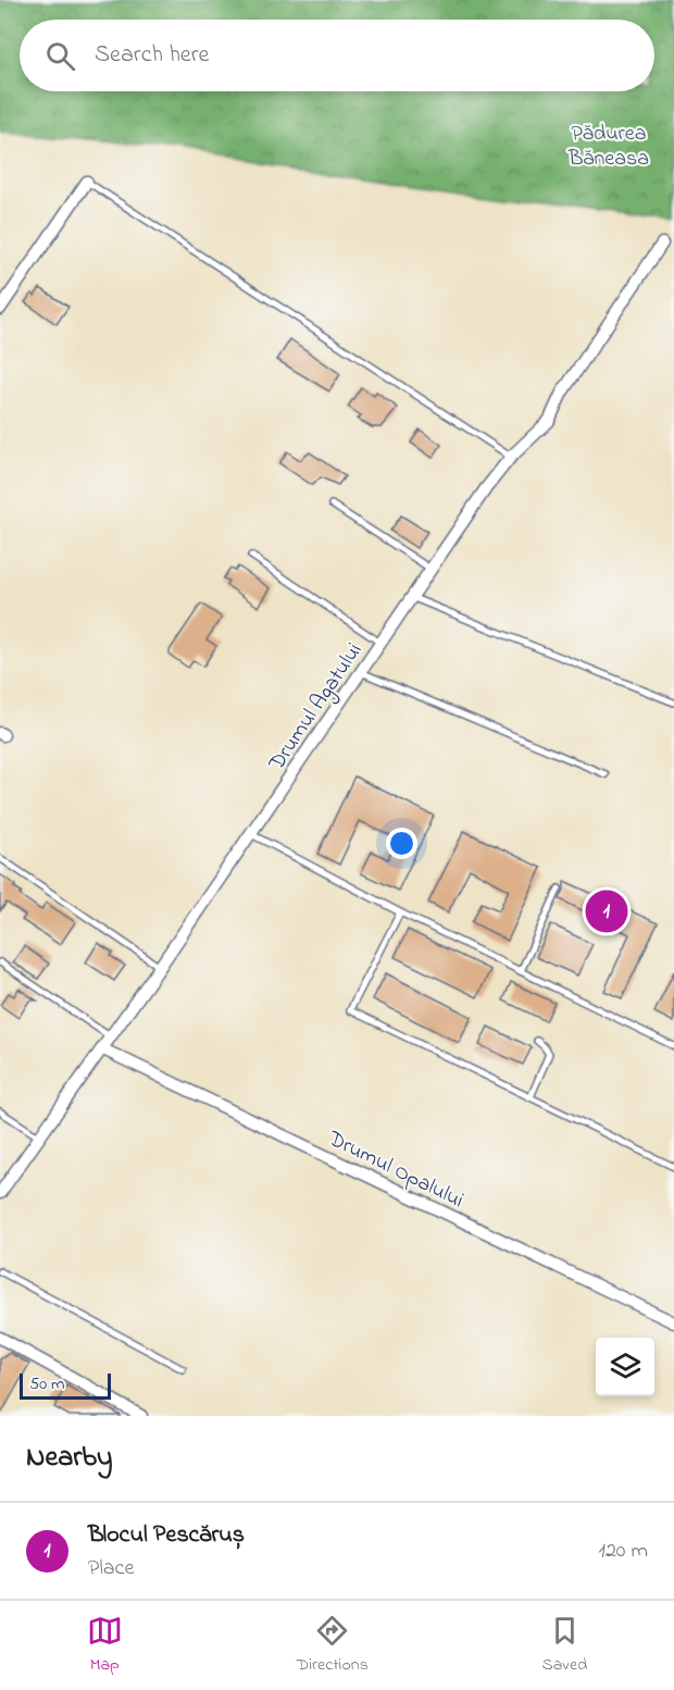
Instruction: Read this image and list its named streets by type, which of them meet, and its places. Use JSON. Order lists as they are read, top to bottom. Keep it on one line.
{"streets":{"street":["Drumul Agatului","Drumul Opalului"]},"crossings":[["Drumul Agatului","Drumul Opalului"]],"parks":["Pădurea Băneasa"],"scale_bar":"50 m","page":{"search":"Search here","pins":"1","scale":"50 m","heading":"Nearby","list":[{"mark":"1","name":"Blocul Pescăruș","note":"Place","value":"120 m"}],"nav":["Map","Directions","Saved"]}}
